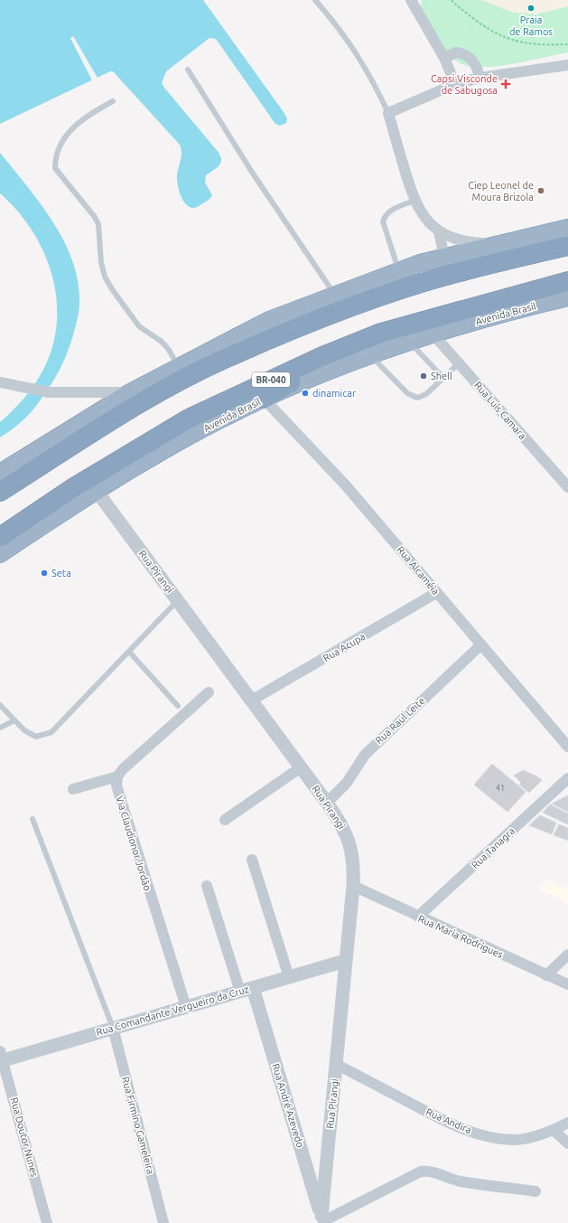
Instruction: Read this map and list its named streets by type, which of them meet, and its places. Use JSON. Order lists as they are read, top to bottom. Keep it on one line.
{"streets":{"highway":["Avenida Brasil","BR-040"],"street":["Rua Luís Camara","Rua Alcaméia","Rua Pirangi","Rua Acupa","Rua Raul Leite","Via Claudionor Jordão","Rua Tanagra","Rua Maria Rodrigues","Rua Comandante Vergueiro da Cruz","Rua André Azevedo","Rua Andira","Rua Firmino Gameleira","Rua Doutor Nunes"]},"crossings":[["Avenida Brasil","Rua Luís Camara"],["Avenida Brasil","Rua Alcaméia"],["Avenida Brasil","Rua Pirangi"],["Rua Alcaméia","Rua Acupa"],["Rua Alcaméia","Rua Raul Leite"],["Rua Pirangi","Rua Acupa"],["Rua Pirangi","Rua Raul Leite"],["Rua Pirangi","Rua Maria Rodrigues"],["Rua Pirangi","Rua Comandante Vergueiro da Cruz"],["Rua Pirangi","Rua André Azevedo"],["Rua Pirangi","Rua Andira"],["Via Claudionor Jordão","Rua Comandante Vergueiro da Cruz"],["Rua Tanagra","Rua Maria Rodrigues"],["Rua Comandante Vergueiro da Cruz","Rua André Azevedo"],["Rua Comandante Vergueiro da Cruz","Rua Firmino Gameleira"],["Rua Comandante Vergueiro da Cruz","Rua Doutor Nunes"]],"places":{"other":["Praia de Ramos","Ciep Leonel de Moura Brizola","Shell","dinamicar","Seta"],"health":["Capsi Visconde de Sabugosa"]},"house_numbers":["41"]}
